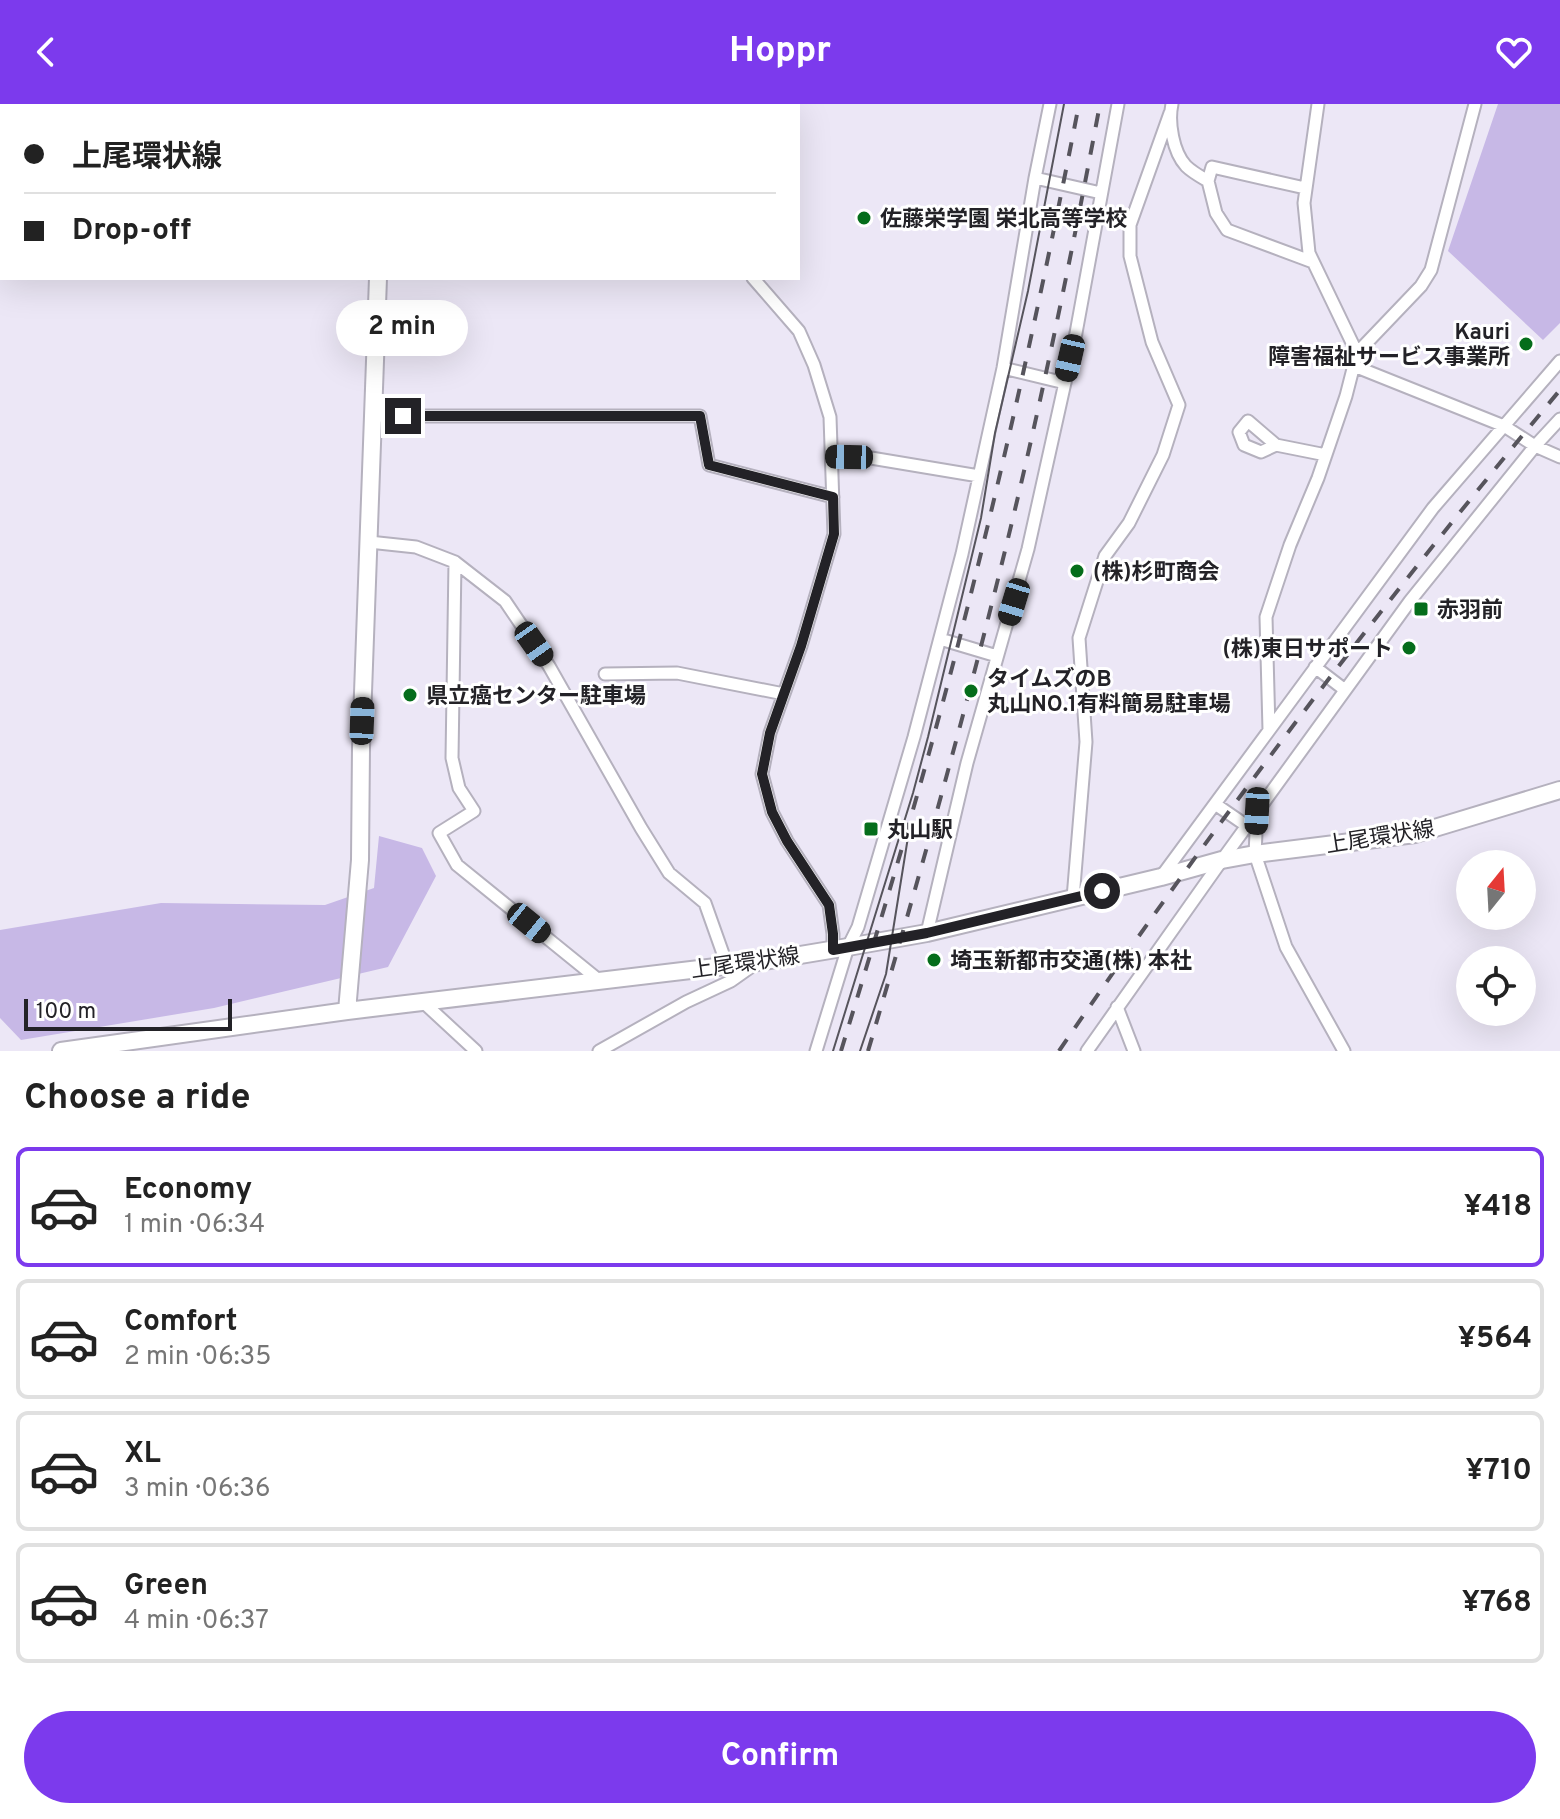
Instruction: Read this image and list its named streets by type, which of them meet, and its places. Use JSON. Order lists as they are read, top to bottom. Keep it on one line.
{"streets":{"main road":["上尾環状線"]},"places":{"other":["佐藤栄学園 栄北高等学校","Kauri 障害福祉サービス事業所","(株)杉町商会","(株)東日サポート","タイムズのB 丸山NO.1有料簡易駐車場","県立癌センター駐車場","埼玉新都市交通(株) 本社"],"transit":["赤羽前","丸山駅"]},"scale_bar":"100 m","north":"top","page":{"header":"Hoppr","banner":["上尾環状線","Drop-off"],"bubble":"2 min","scale":"100 m","heading":"Choose a ride","list":[{"name":"Economy","note":"1 min · 06:34","value":"¥418"},{"name":"Comfort","note":"2 min · 06:35","value":"¥564"},{"name":"XL","note":"3 min · 06:36","value":"¥710"},{"name":"Green","note":"4 min · 06:37","value":"¥768"}],"buttons":"Confirm"}}
